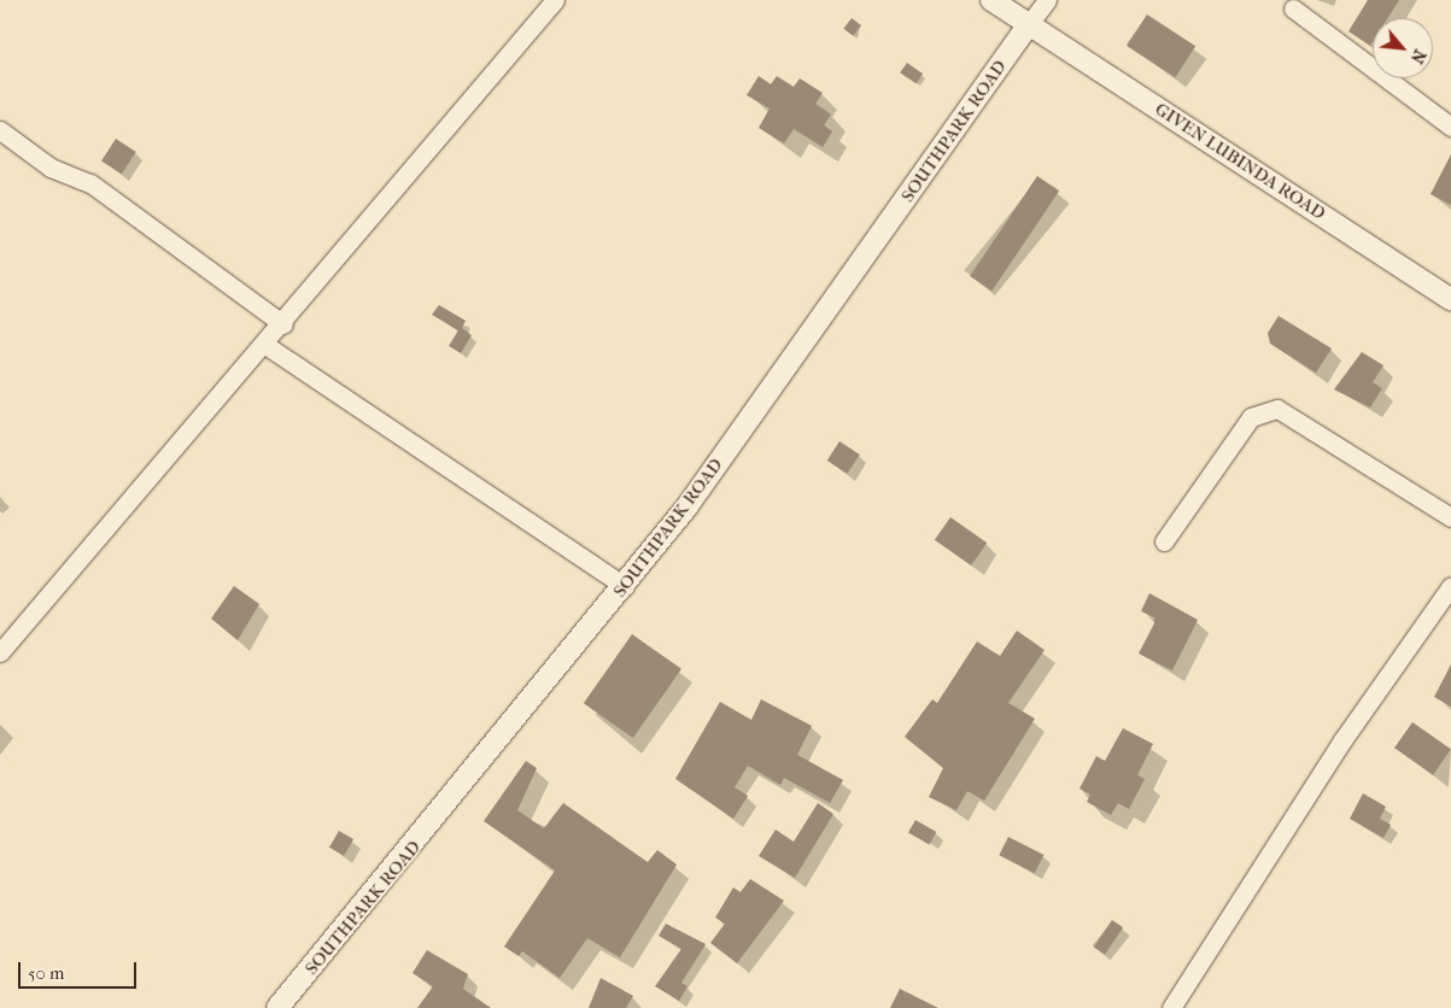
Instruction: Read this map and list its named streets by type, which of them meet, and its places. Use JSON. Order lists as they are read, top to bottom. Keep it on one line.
{"streets":{"street":["SOUTHPARK ROAD","GIVEN LUBINDA ROAD"]},"crossings":[["SOUTHPARK ROAD","GIVEN LUBINDA ROAD"]],"scale_bar":"50 m","north":"bottom right"}
